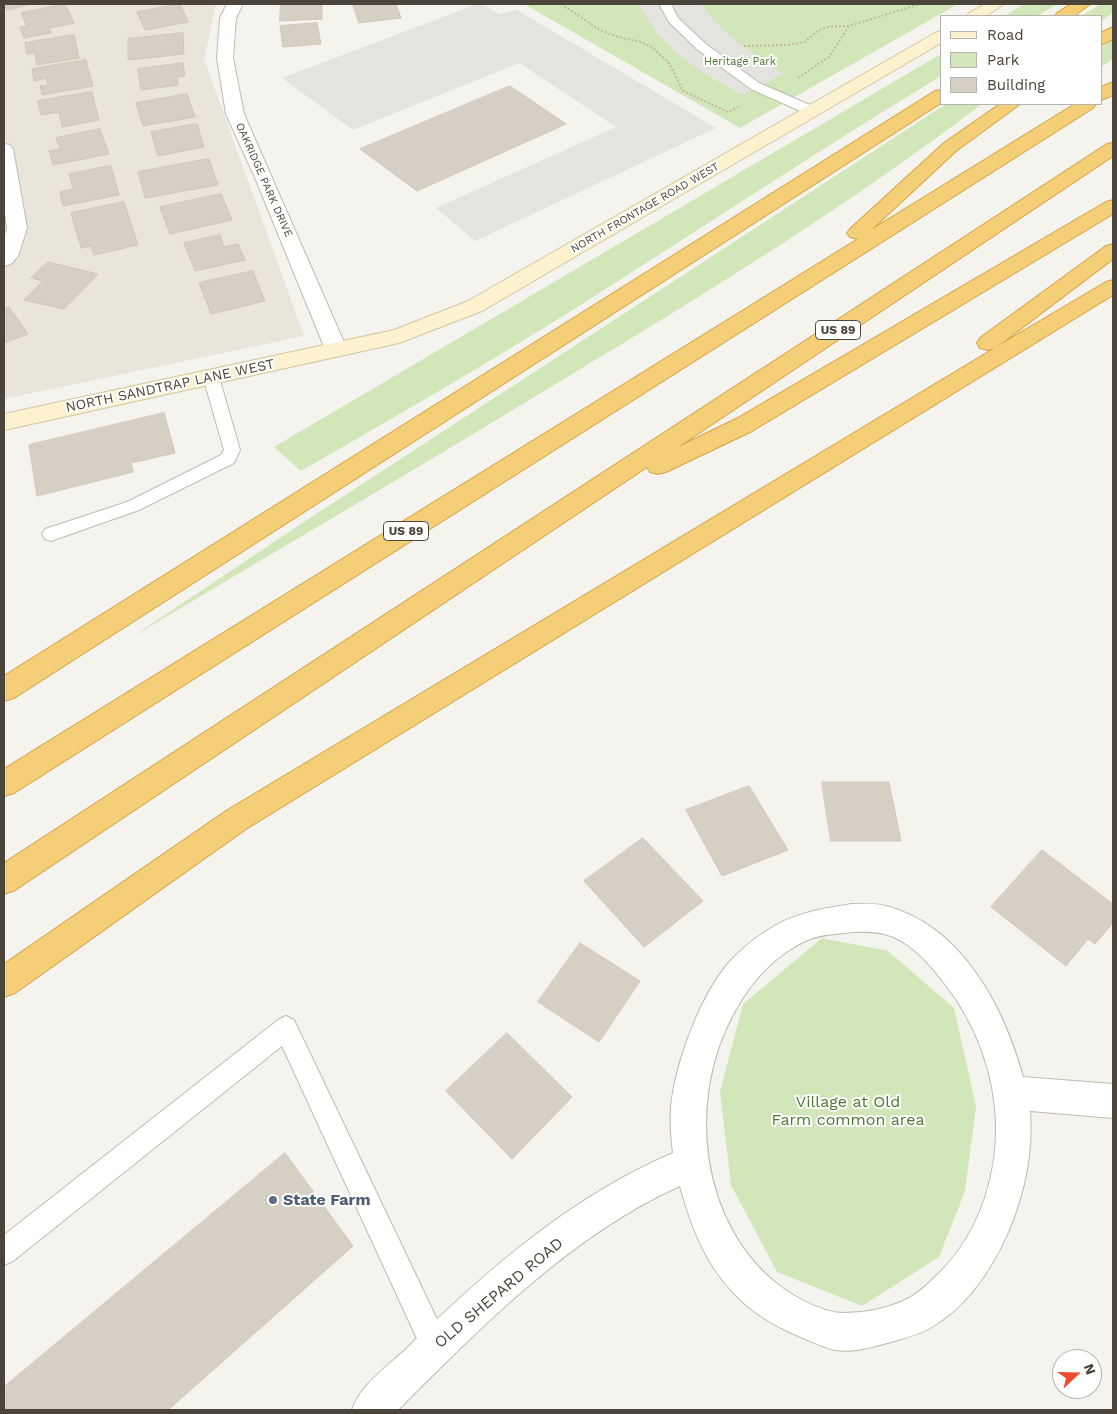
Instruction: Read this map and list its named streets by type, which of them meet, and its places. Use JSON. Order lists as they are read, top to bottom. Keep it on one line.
{"streets":{"highway":["US 89"],"street":["OAKRIDGE PARK DRIVE","NORTH FRONTAGE ROAD WEST","NORTH SANDTRAP LANE WEST","OLD SHEPARD ROAD"]},"crossings":[["OAKRIDGE PARK DRIVE","NORTH FRONTAGE ROAD WEST"],["OAKRIDGE PARK DRIVE","NORTH SANDTRAP LANE WEST"],["NORTH FRONTAGE ROAD WEST","NORTH SANDTRAP LANE WEST"]],"parks":["Heritage Park","Village at Old Farm common area"],"places":["State Farm"],"legend":["Road","Park","Building"],"north":"right"}
